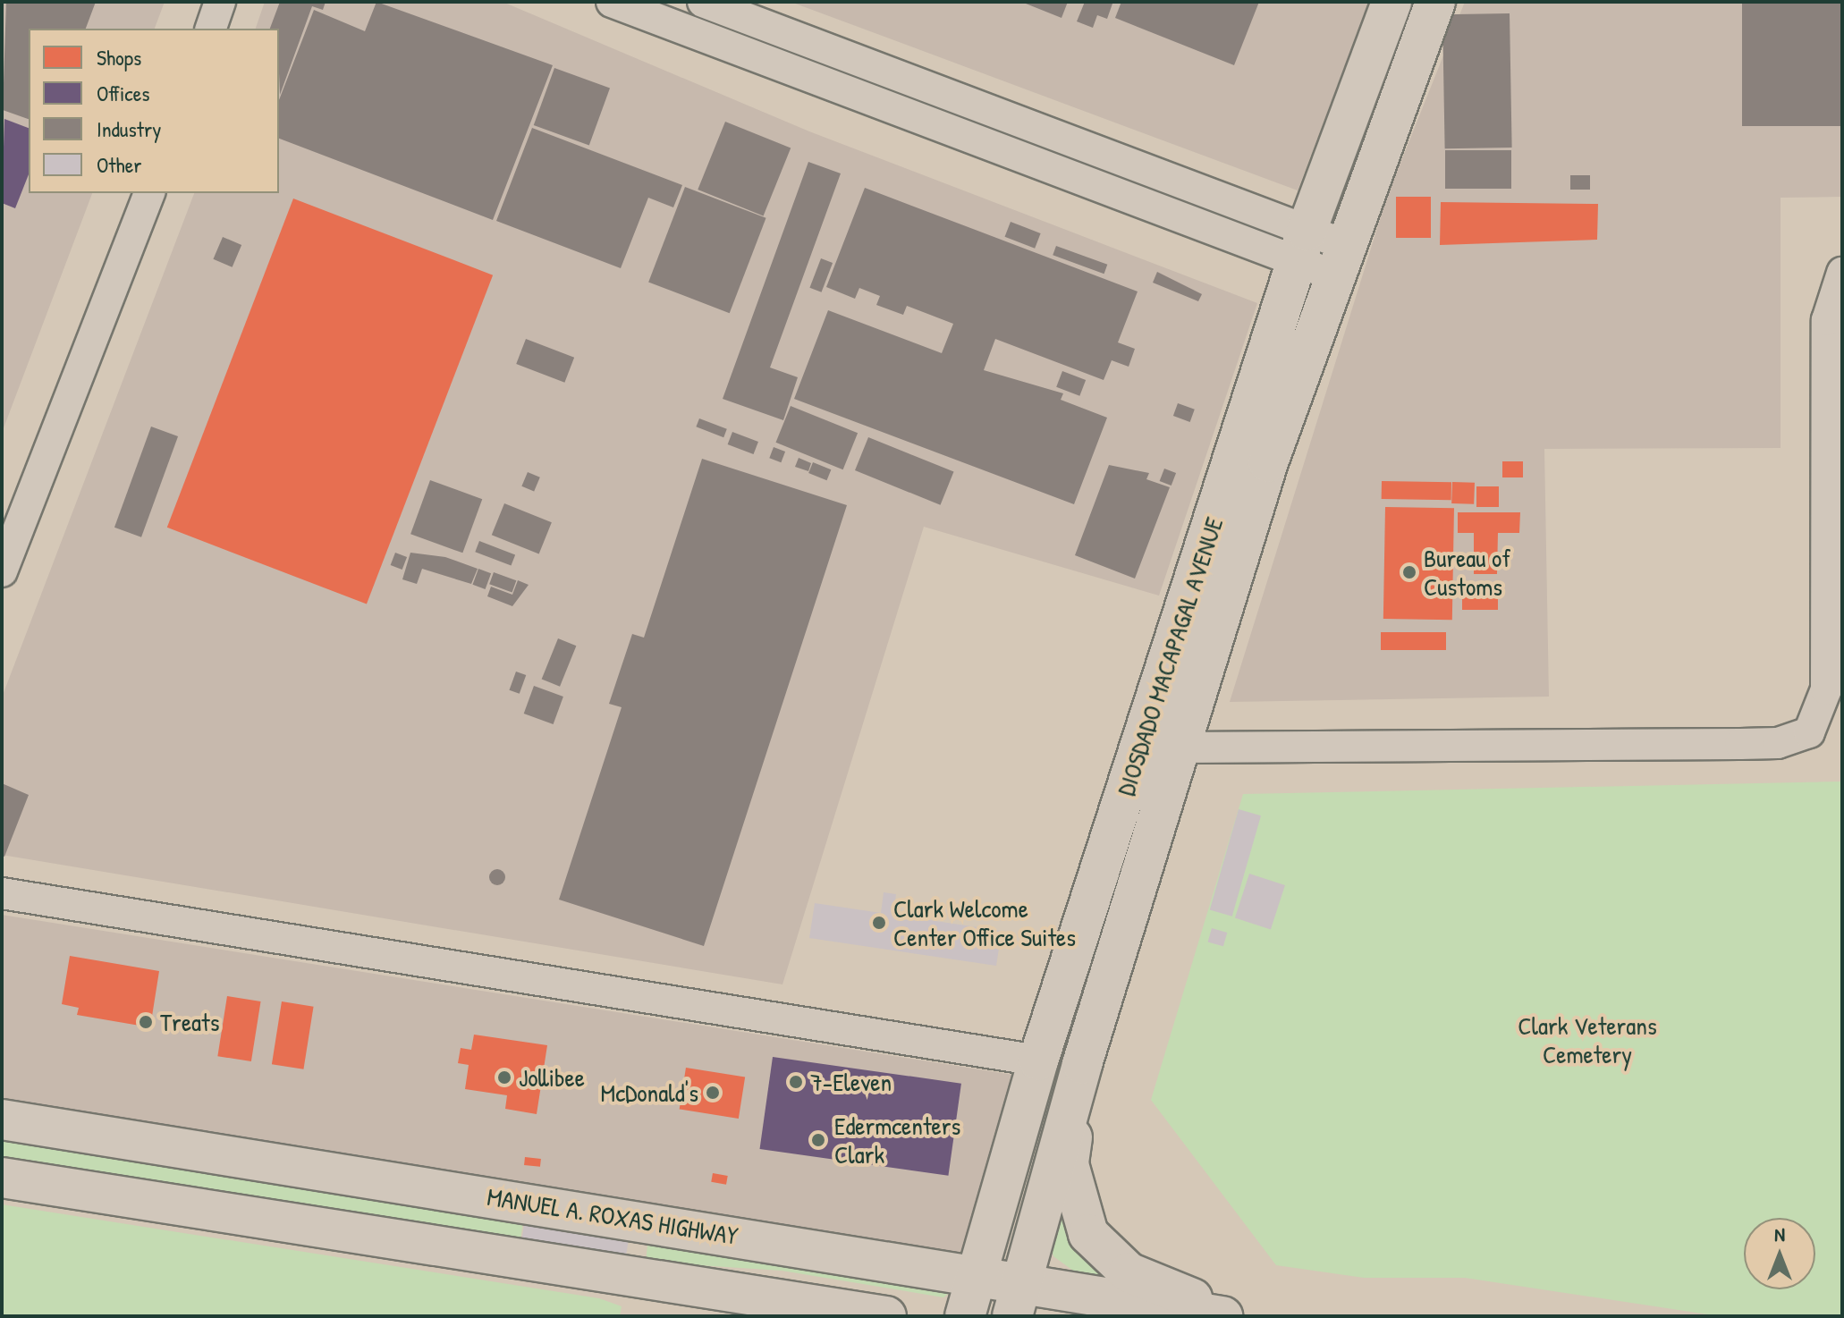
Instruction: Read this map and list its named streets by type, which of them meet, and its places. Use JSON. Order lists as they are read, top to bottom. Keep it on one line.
{"streets":{"main road":["DIOSDADO MACAPAGAL AVENUE","MANUEL A. ROXAS HIGHWAY"]},"crossings":[["DIOSDADO MACAPAGAL AVENUE","MANUEL A. ROXAS HIGHWAY"]],"parks":["Clark Veterans Cemetery"],"places":["Bureau of Customs","Clark Welcome Center Office Suites","Treats","Jollibee","7-Eleven","McDonald's","Edermcenters Clark"],"legend":["Shops","Offices","Industry","Other"],"north":"top"}
